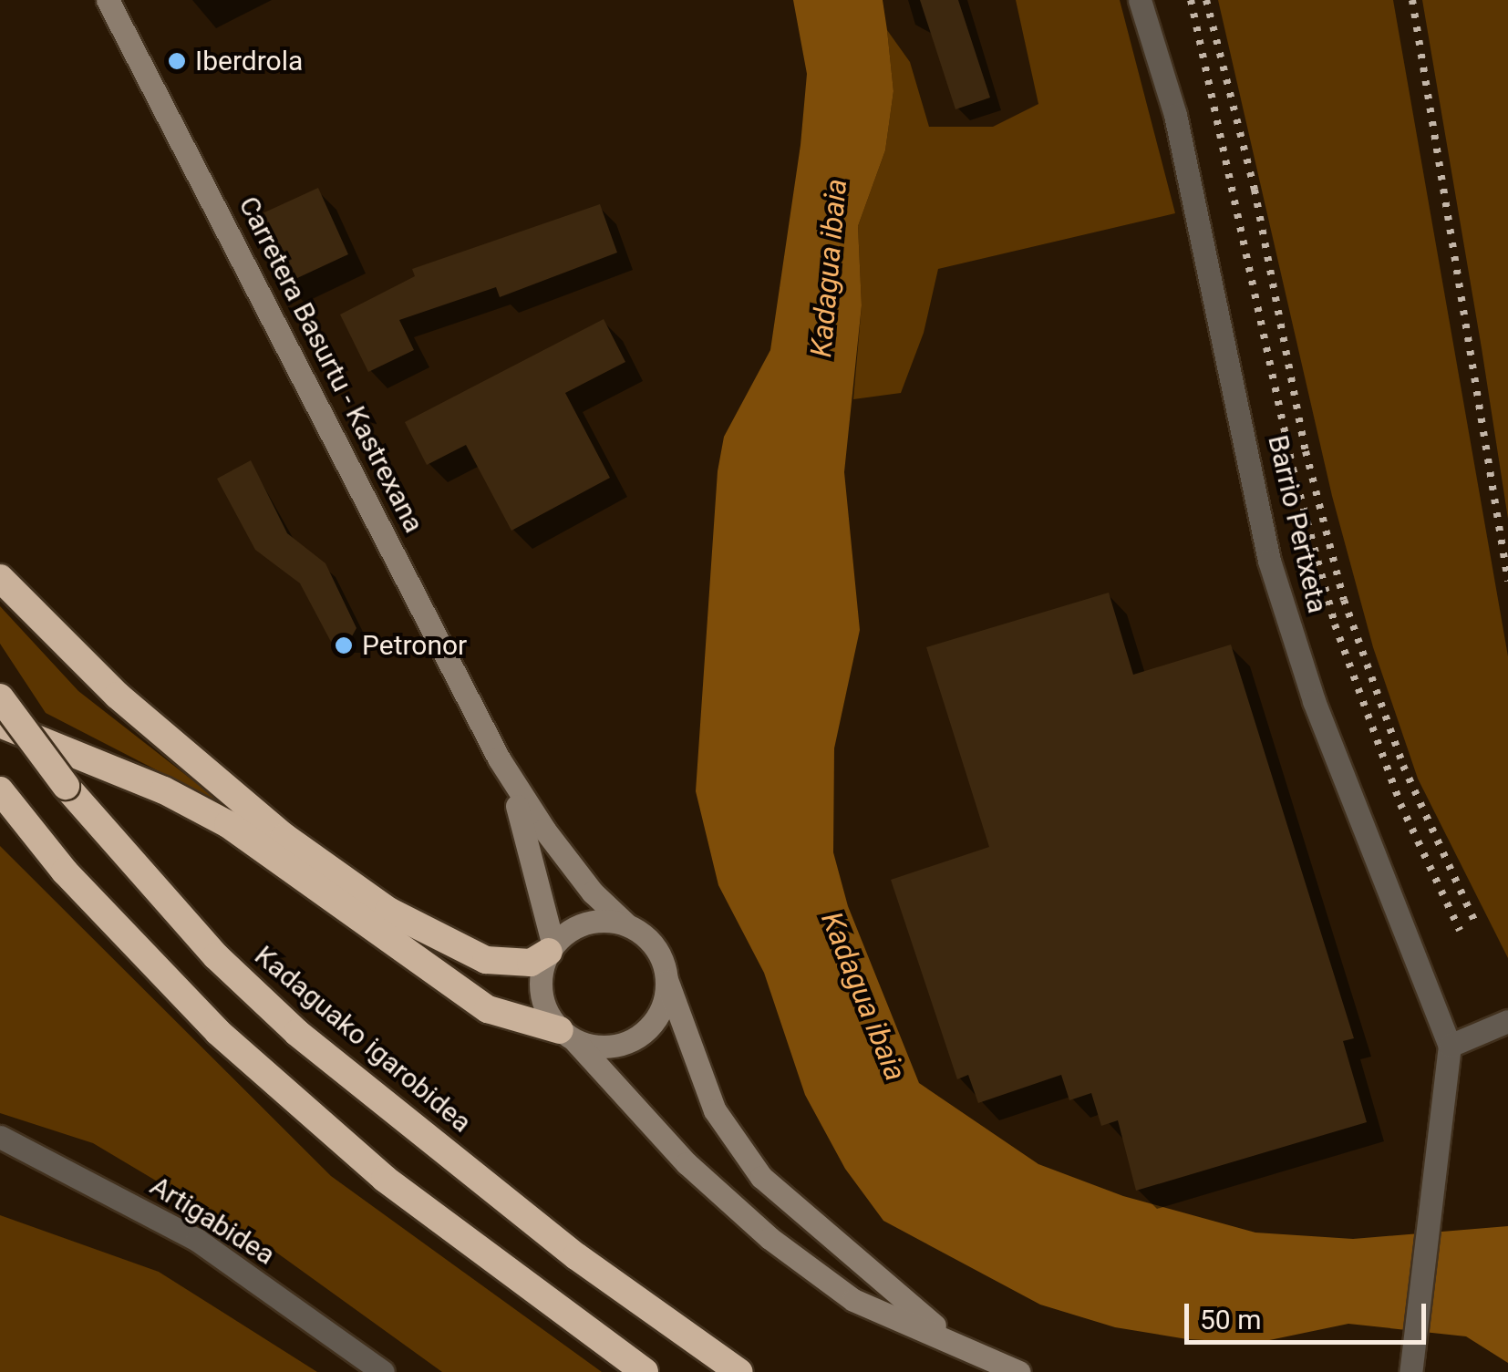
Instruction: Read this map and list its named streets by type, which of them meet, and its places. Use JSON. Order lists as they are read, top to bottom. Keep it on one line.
{"streets":{"highway":["Kadaguako igarobidea"],"street":["Carretera Basurtu - Kastrexana","Barrio Pertxeta","Artigabidea"]},"water":["Kadagua ibaia"],"places":["Iberdrola","Petronor"],"scale_bar":"50 m"}
